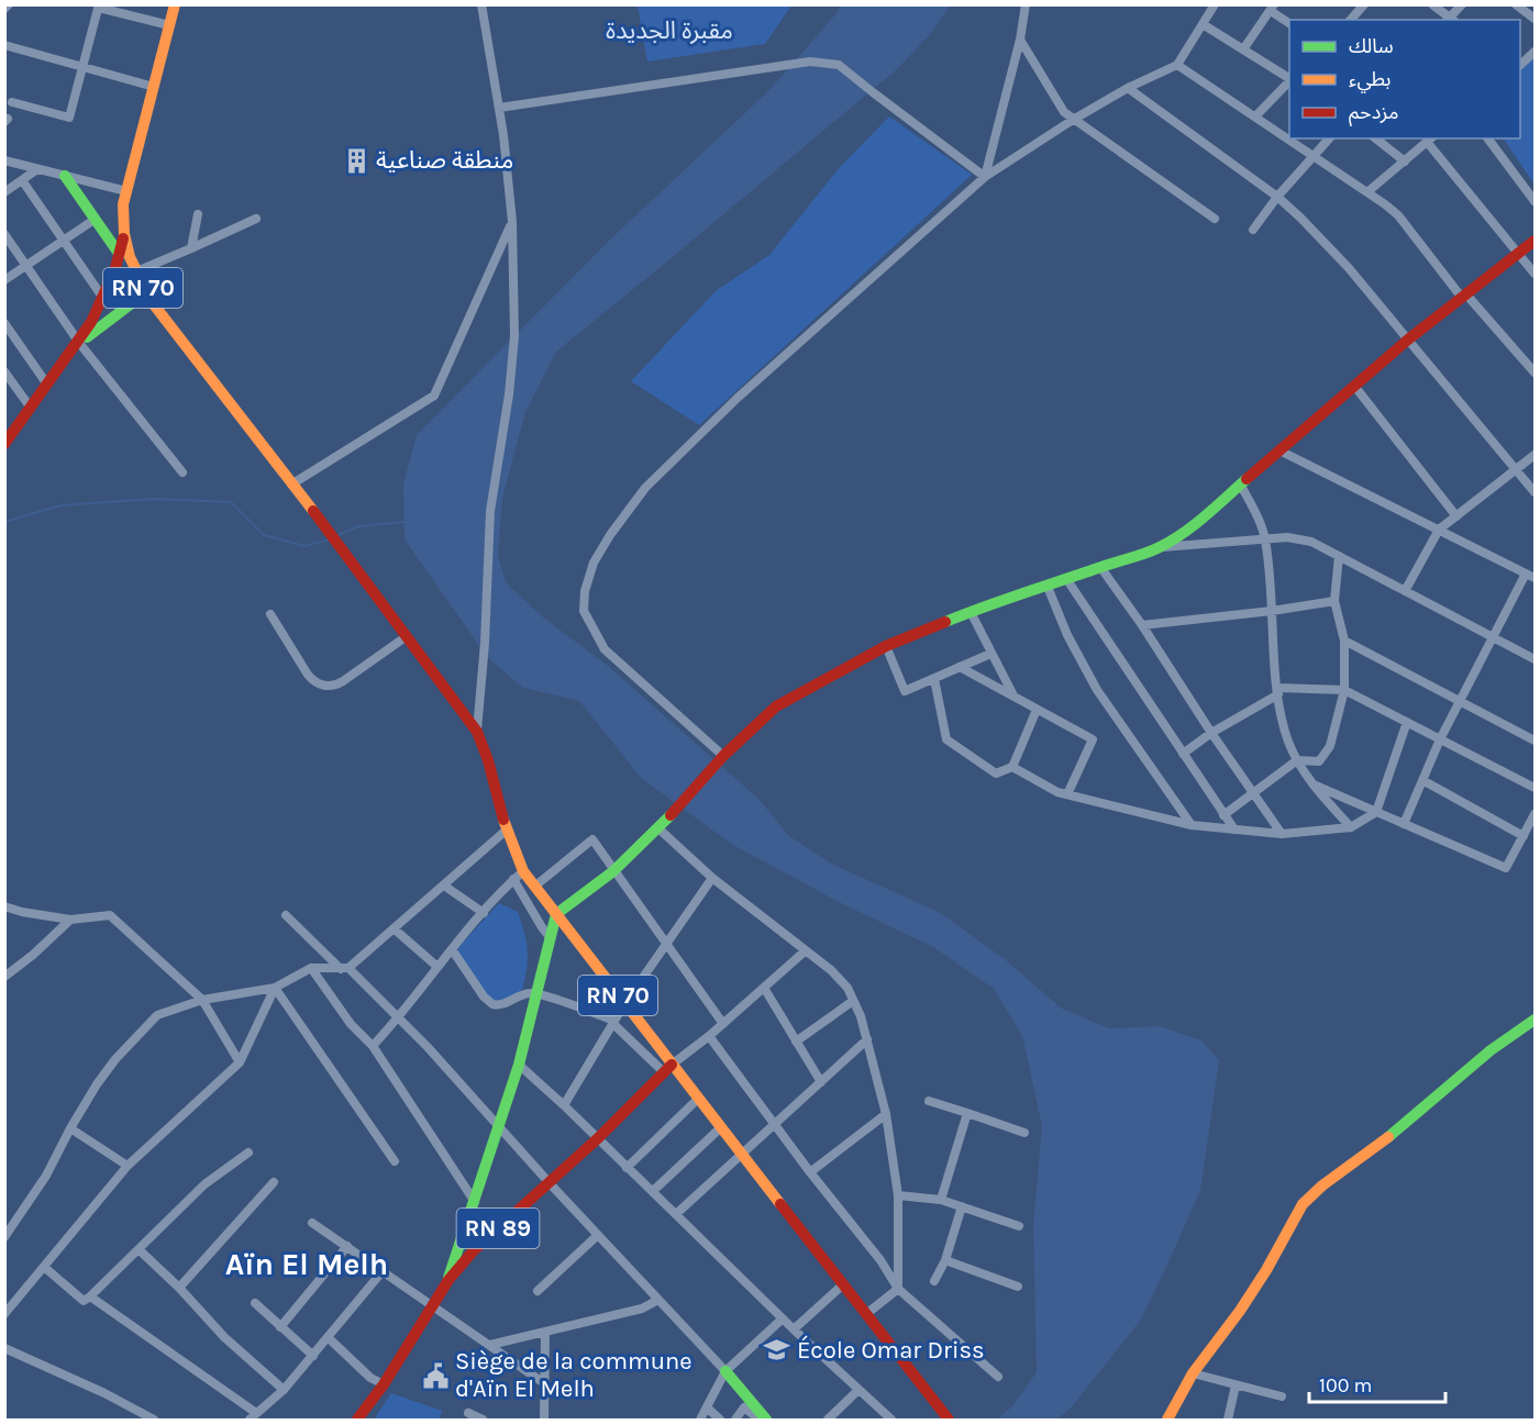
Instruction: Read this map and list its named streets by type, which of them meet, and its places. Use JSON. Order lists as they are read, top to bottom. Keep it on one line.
{"streets":{"main road":["RN 70","RN 89"]},"crossings":[["RN 70","RN 89"]],"districts":["Aïn El Melh"],"parks":["مقبرة الجديدة"],"places":{"building":["منطقة صناعية"],"school or university":["École Omar Driss"],"public building":["Siège de la commune d'Aïn El Melh"]},"legend":["سالك","بطيء","مزدحم"],"scale_bar":"100 m"}
